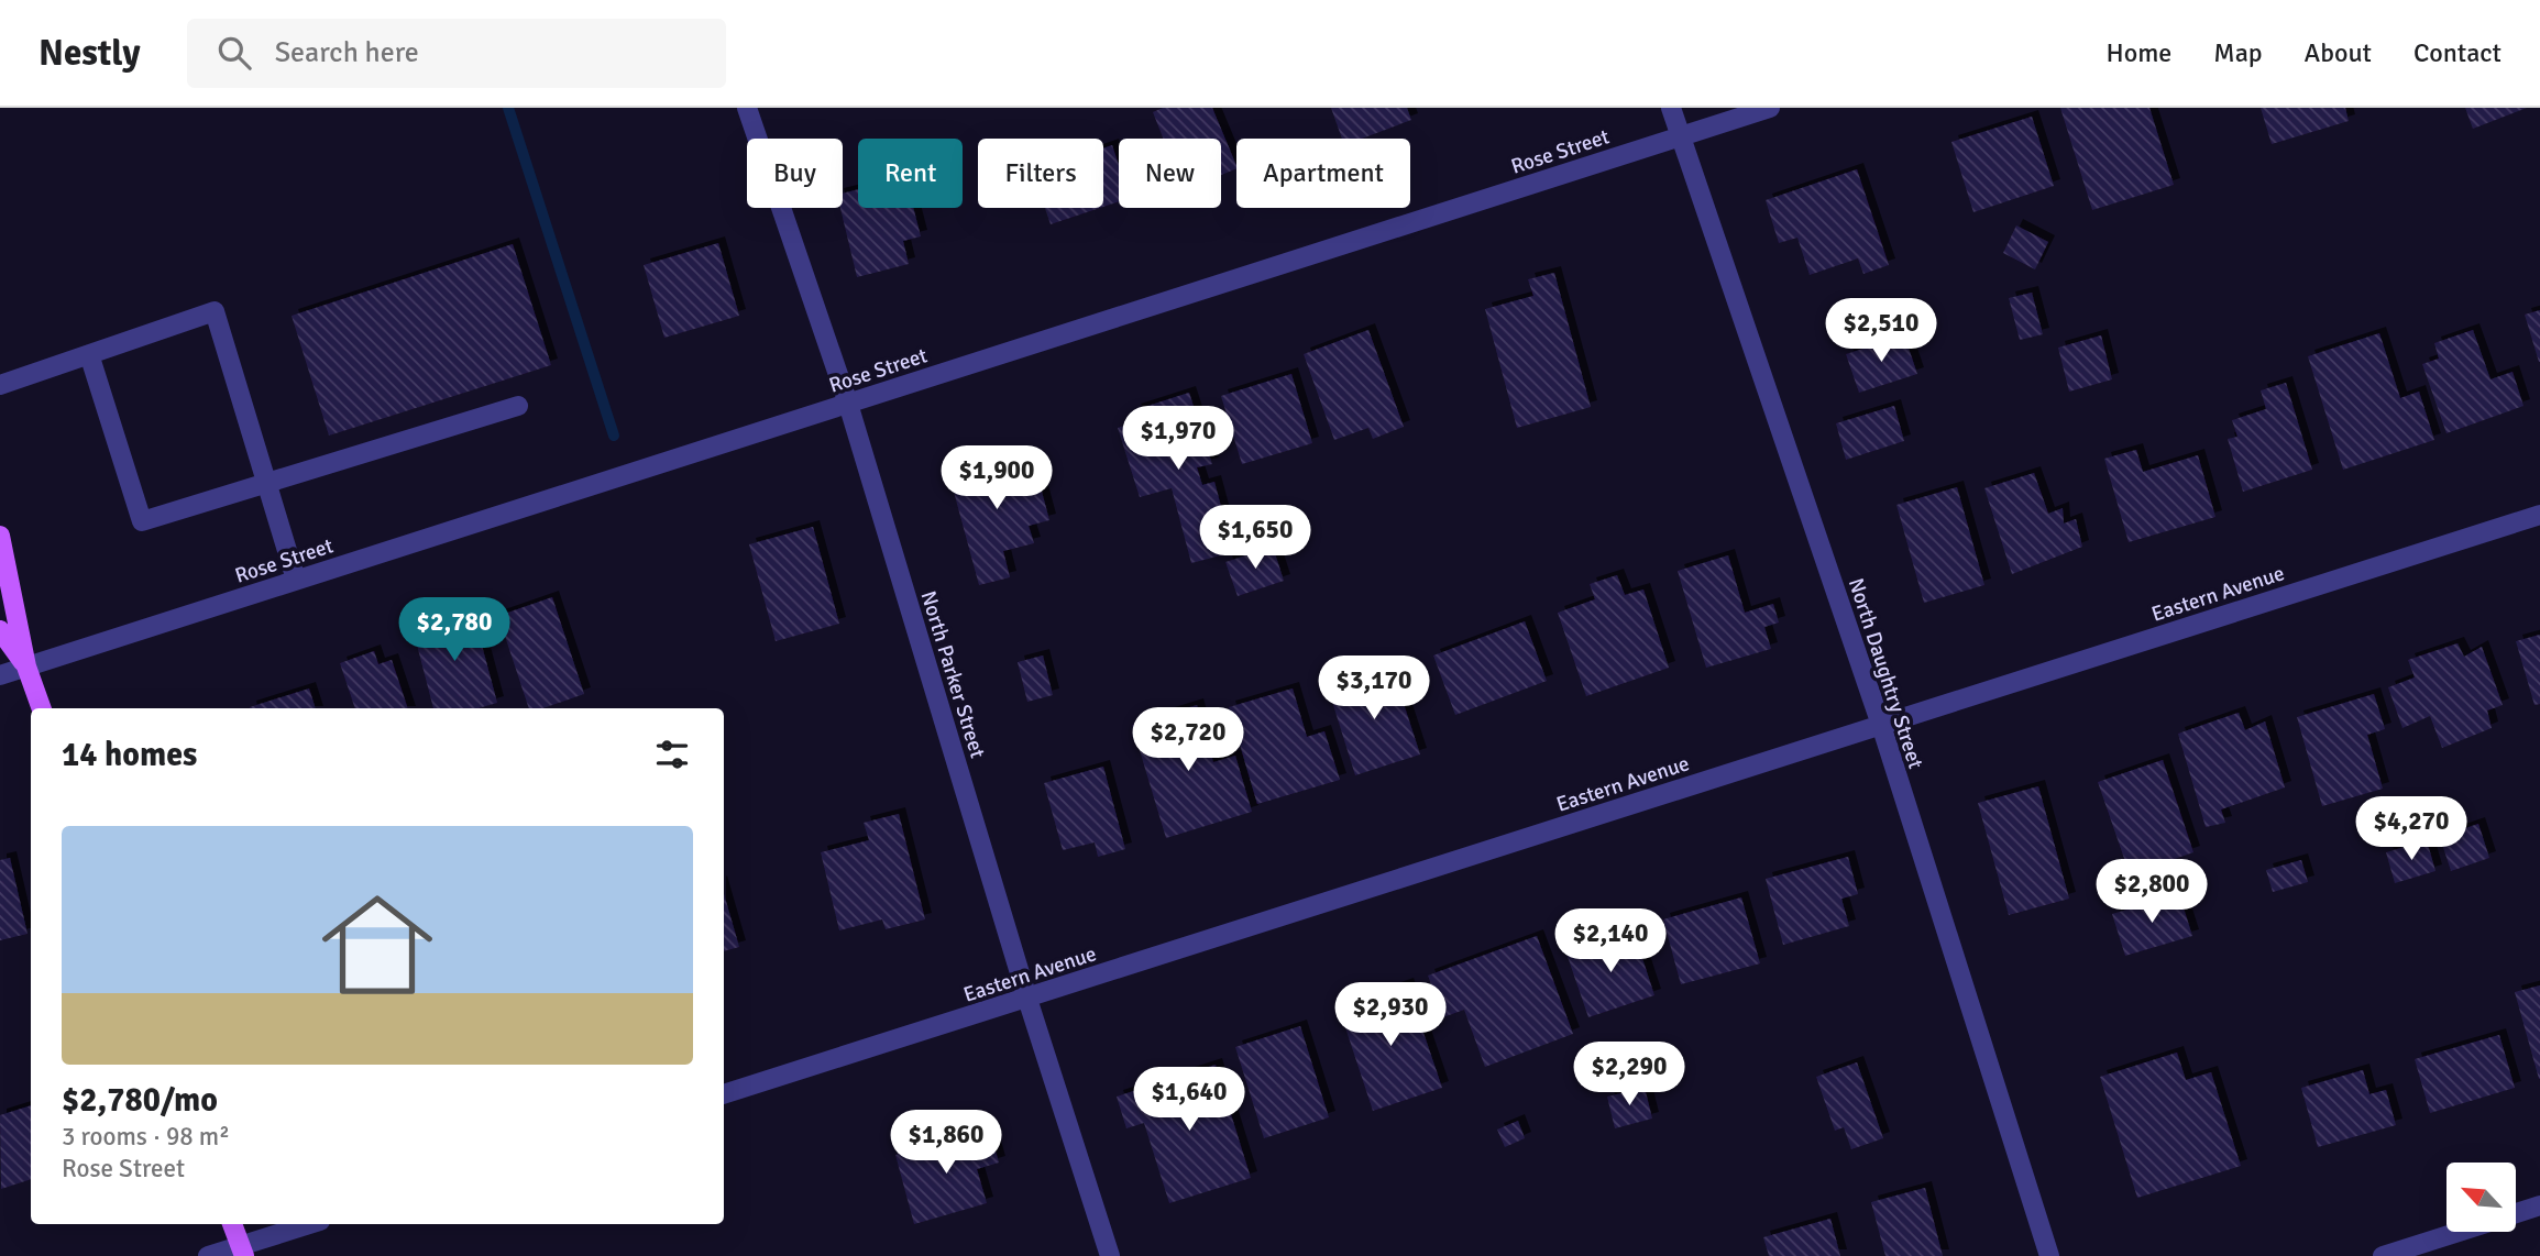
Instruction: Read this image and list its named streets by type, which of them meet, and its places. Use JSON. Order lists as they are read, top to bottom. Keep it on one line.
{"streets":{"street":["Rose Street","Eastern Avenue","North Daughtry Street","North Parker Street"]},"crossings":[["Rose Street","North Daughtry Street"],["Rose Street","North Parker Street"],["Eastern Avenue","North Daughtry Street"],["Eastern Avenue","North Parker Street"]],"north":"top left","page":{"header":"Nestly","search":"Search here","nav":["Home","Map","About","Contact"],"chip":["Buy","Rent","Filters","New","Apartment"],"price":["$2,510","$1,970","$1,900","$1,650","$2,780","$3,170","$2,720","$4,270","$2,800","$2,140","$2,930","$2,290","$1,640","$1,860"],"heading":"14 homes","list":[{"name":"$2,780/mo","note":"3 rooms · 98 m² · Rose Street"}]}}
